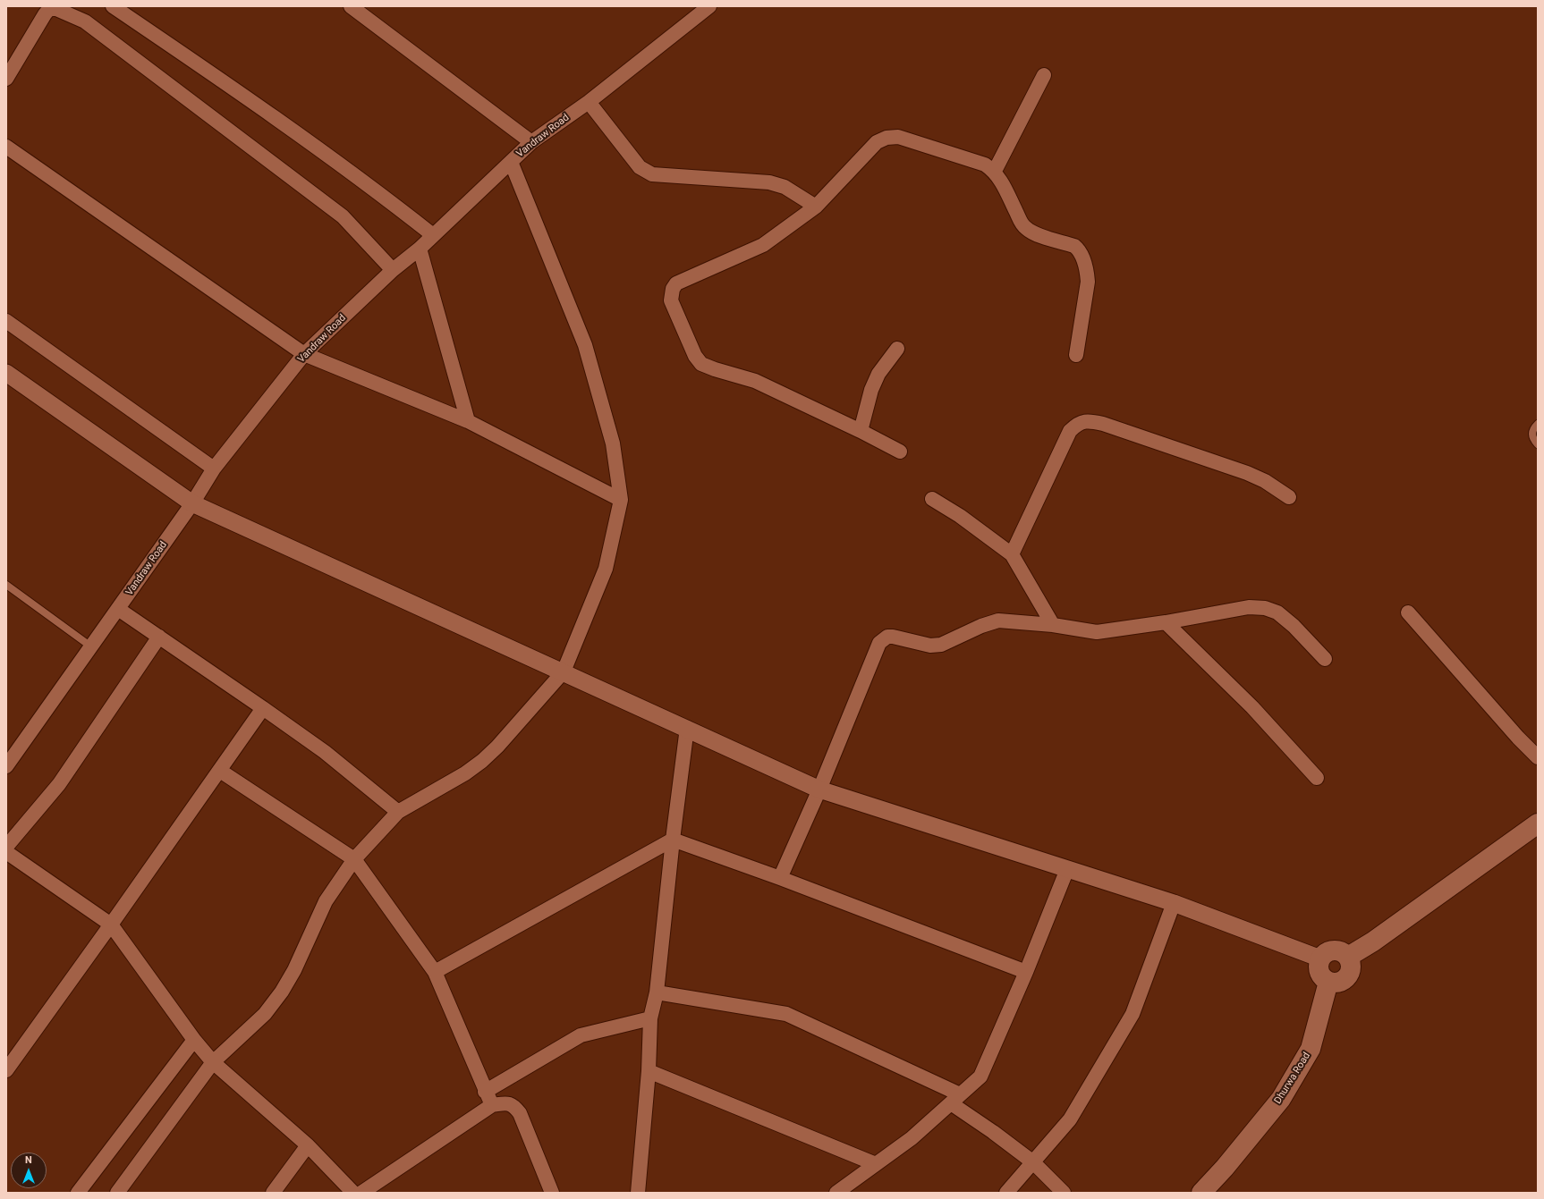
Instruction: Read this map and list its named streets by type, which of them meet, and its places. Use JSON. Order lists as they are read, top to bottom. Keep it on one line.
{"streets":{"main road":["Dhurwa Road"],"street":["Vandraw Road"]},"north":"top"}
